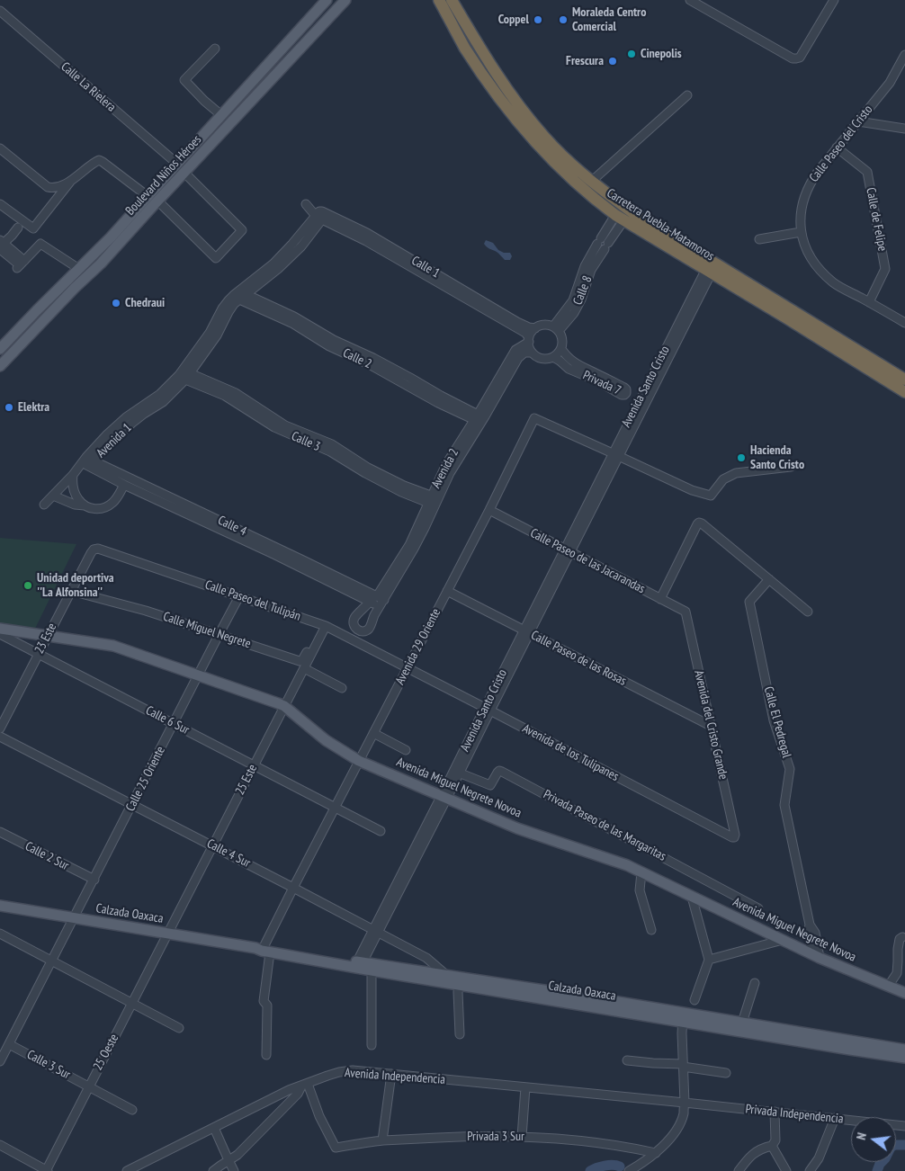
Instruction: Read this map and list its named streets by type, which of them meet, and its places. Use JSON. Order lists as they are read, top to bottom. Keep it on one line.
{"streets":{"highway":["Carretera Puebla-Matamoros"],"main road":["Boulevard Niños Héroes","Avenida Miguel Negrete Novoa","Calzada Oaxaca"],"street":["Calle La Rielera","Calle Paseo del Cristo","Calle de Felipe","Calle 1","Calle 8","Calle 2","Privada 7","Avenida Santo Cristo","Avenida 1","Calle 3","Avenida 2","Calle 4","Calle Paseo de las Jacarandas","Calle Paseo del Tulipán","Calle Miguel Negrete","23 Este","Avenida 29 Oriente","Calle Paseo de las Rosas","Calle 6 Sur","Calle El Pedregal","Avenida del Cristo Grande","Avenida de los Tulipanes","Calle 25 Oriente","25 Este","Privada Paseo de las Margaritas","Calle 4 Sur","Calle 2 Sur","25 Oeste","Calle 3 Sur","Avenida Independencia","Privada Independencia","Privada 3 Sur"]},"crossings":[["Calle La Rielera","Boulevard Niños Héroes"],["Calle Paseo del Cristo","Calle de Felipe"],["Carretera Puebla-Matamoros","Calle 8"],["Carretera Puebla-Matamoros","Avenida Santo Cristo"],["Calle 1","Calle 8"],["Calle 1","Privada 7"],["Calle 1","Avenida 1"],["Calle 1","Avenida 2"],["Calle 8","Privada 7"],["Calle 8","Avenida 2"],["Calle 2","Avenida 1"],["Calle 2","Avenida 2"],["Privada 7","Avenida 2"],["Avenida Santo Cristo","Calle Paseo de las Jacarandas"],["Avenida Santo Cristo","Avenida 29 Oriente"],["Avenida Santo Cristo","Calle Paseo de las Rosas"],["Avenida Santo Cristo","Avenida de los Tulipanes"],["Avenida Santo Cristo","Avenida Miguel Negrete Novoa"],["Avenida Santo Cristo","Privada Paseo de las Margaritas"],["Avenida Santo Cristo","Calle 4 Sur"],["Avenida Santo Cristo","Calzada Oaxaca"],["Avenida 1","Calle 3"],["Avenida 1","Calle 4"],["Calle 3","Avenida 2"],["Avenida 2","Calle 4"],["Calle Paseo de las Jacarandas","Avenida 29 Oriente"],["Calle Paseo de las Jacarandas","Avenida del Cristo Grande"],["Calle Paseo del Tulipán","Calle Miguel Negrete"],["Calle Paseo del Tulipán","23 Este"],["Calle Paseo del Tulipán","Avenida 29 Oriente"],["Calle Paseo del Tulipán","Avenida de los Tulipanes"],["Calle Paseo del Tulipán","Calle 25 Oriente"],["Calle Paseo del Tulipán","25 Este"],["Calle Miguel Negrete","23 Este"],["Calle Miguel Negrete","Calle 25 Oriente"],["Calle Miguel Negrete","25 Este"],["23 Este","Calle 6 Sur"],["23 Este","Avenida Miguel Negrete Novoa"],["Avenida 29 Oriente","Calle Paseo de las Rosas"],["Avenida 29 Oriente","Calle 6 Sur"],["Avenida 29 Oriente","Avenida de los Tulipanes"],["Avenida 29 Oriente","Avenida Miguel Negrete Novoa"],["Avenida 29 Oriente","Calle 4 Sur"],["Avenida 29 Oriente","Calzada Oaxaca"],["Calle Paseo de las Rosas","Avenida del Cristo Grande"],["Calle 6 Sur","Calle 25 Oriente"],["Calle 6 Sur","25 Este"],["Calle El Pedregal","Avenida Miguel Negrete Novoa"],["Avenida del Cristo Grande","Avenida de los Tulipanes"],["Calle 25 Oriente","Avenida Miguel Negrete Novoa"],["Calle 25 Oriente","Calle 4 Sur"],["Calle 25 Oriente","Calle 2 Sur"],["Calle 25 Oriente","Calzada Oaxaca"],["Calle 25 Oriente","Calle 3 Sur"],["25 Este","Avenida Miguel Negrete Novoa"],["25 Este","Calle 4 Sur"],["25 Este","Calzada Oaxaca"],["25 Este","25 Oeste"],["Calle 4 Sur","Calzada Oaxaca"],["Calzada Oaxaca","25 Oeste"],["25 Oeste","Calle 3 Sur"],["Avenida Independencia","Privada Independencia"],["Avenida Independencia","Privada 3 Sur"]],"places":["Coppel","Moraleda Centro Comercial","Cinepolis","Frescura","Chedraui","Elektra","Hacienda Santo Cristo","Unidad deportiva ''La Alfonsina''"],"north":"left"}
